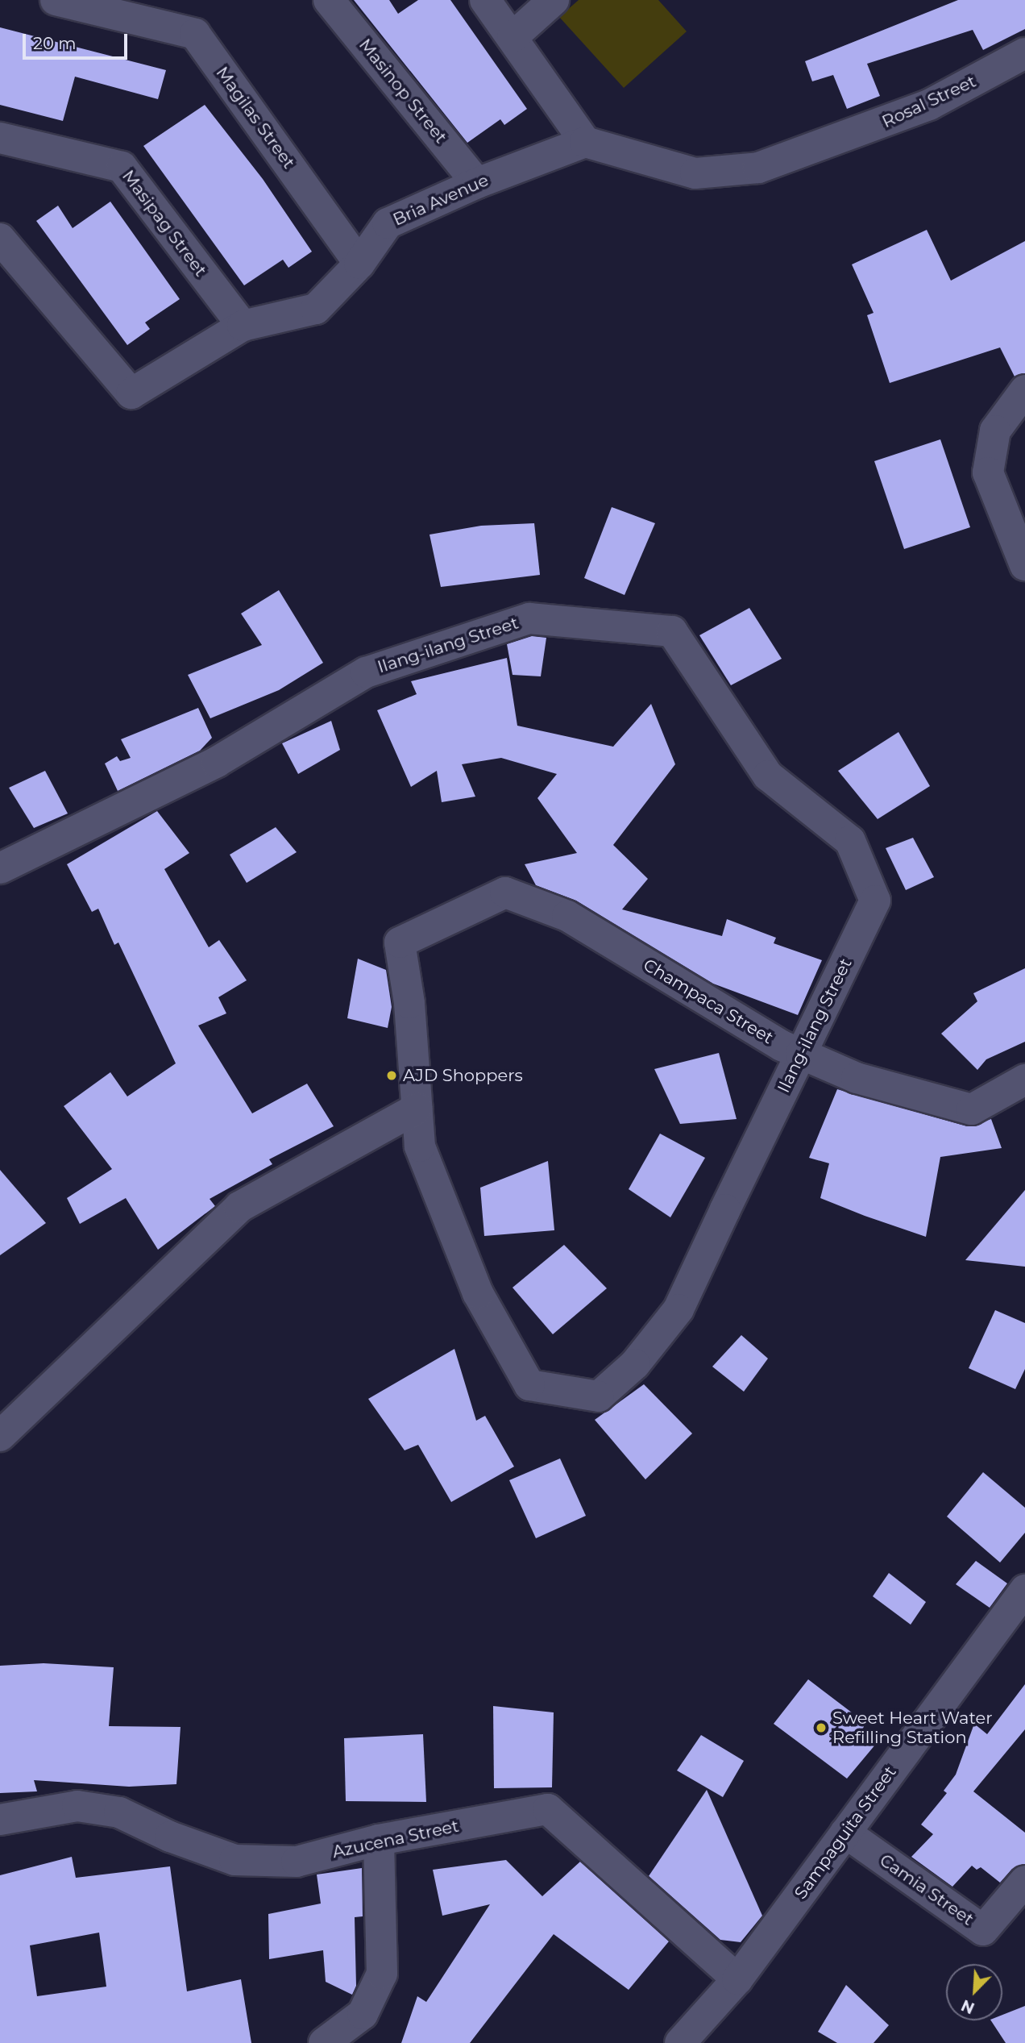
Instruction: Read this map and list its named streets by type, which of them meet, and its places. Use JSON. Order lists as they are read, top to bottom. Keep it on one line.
{"streets":{"street":["Masinop Street","Rosal Street","Magilas Street","Bria Avenue","Masipag Street","Ilang-ilang Street","Champaca Street","Sampaguita Street","Azucena Street","Camia Street"]},"crossings":[["Masinop Street","Bria Avenue"],["Rosal Street","Bria Avenue"],["Magilas Street","Bria Avenue"],["Bria Avenue","Masipag Street"],["Ilang-ilang Street","Champaca Street"],["Sampaguita Street","Azucena Street"],["Sampaguita Street","Camia Street"]],"places":["AJD Shoppers","Sweet Heart Water Refilling Station"],"scale_bar":"20 m","north":"bottom left"}
